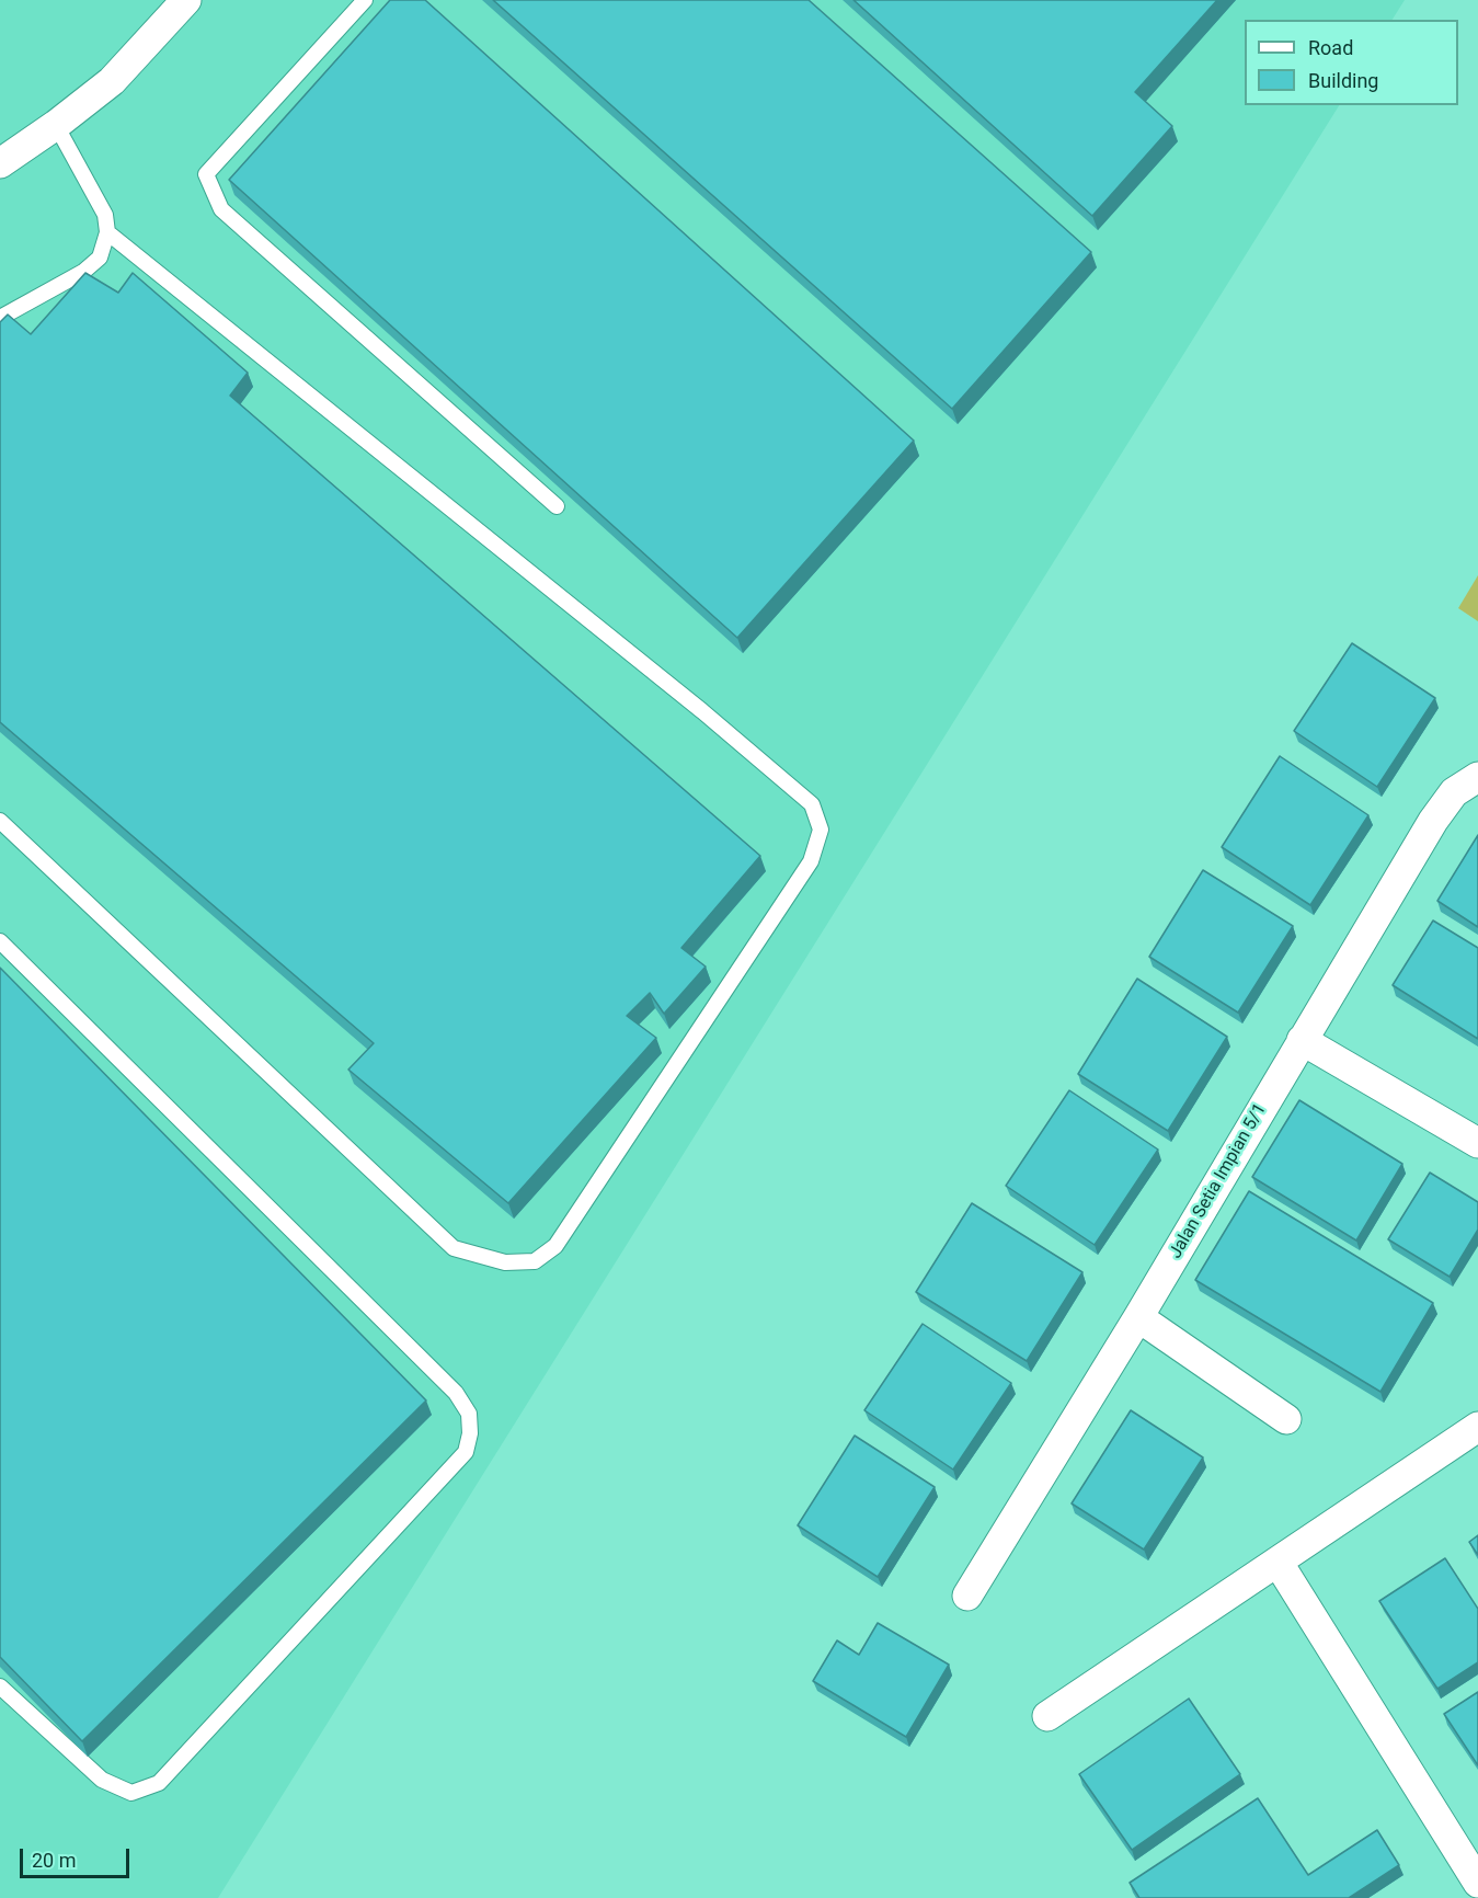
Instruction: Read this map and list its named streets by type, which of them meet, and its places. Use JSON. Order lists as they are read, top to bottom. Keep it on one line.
{"streets":{"street":["Jalan Setia Impian 5/1"]},"legend":["Road","Building"],"scale_bar":"20 m"}
